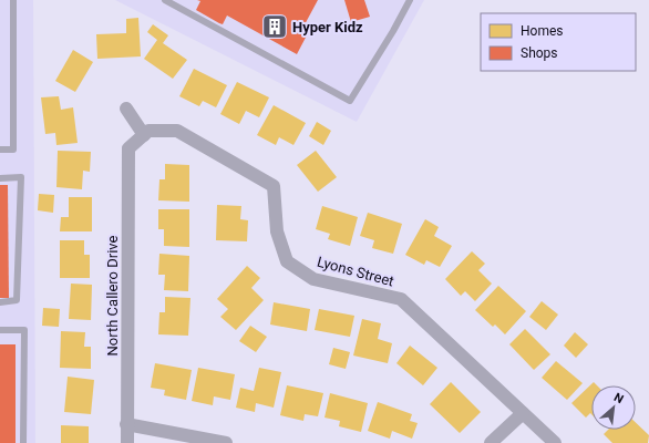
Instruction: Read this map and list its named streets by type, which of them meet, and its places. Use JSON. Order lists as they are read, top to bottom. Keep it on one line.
{"streets":{"street":["Lyons Street","North Callero Drive"]},"crossings":[["Lyons Street","North Callero Drive"]],"places":{"building":["Hyper Kidz"]},"legend":["Homes","Shops"],"north":"top right"}
